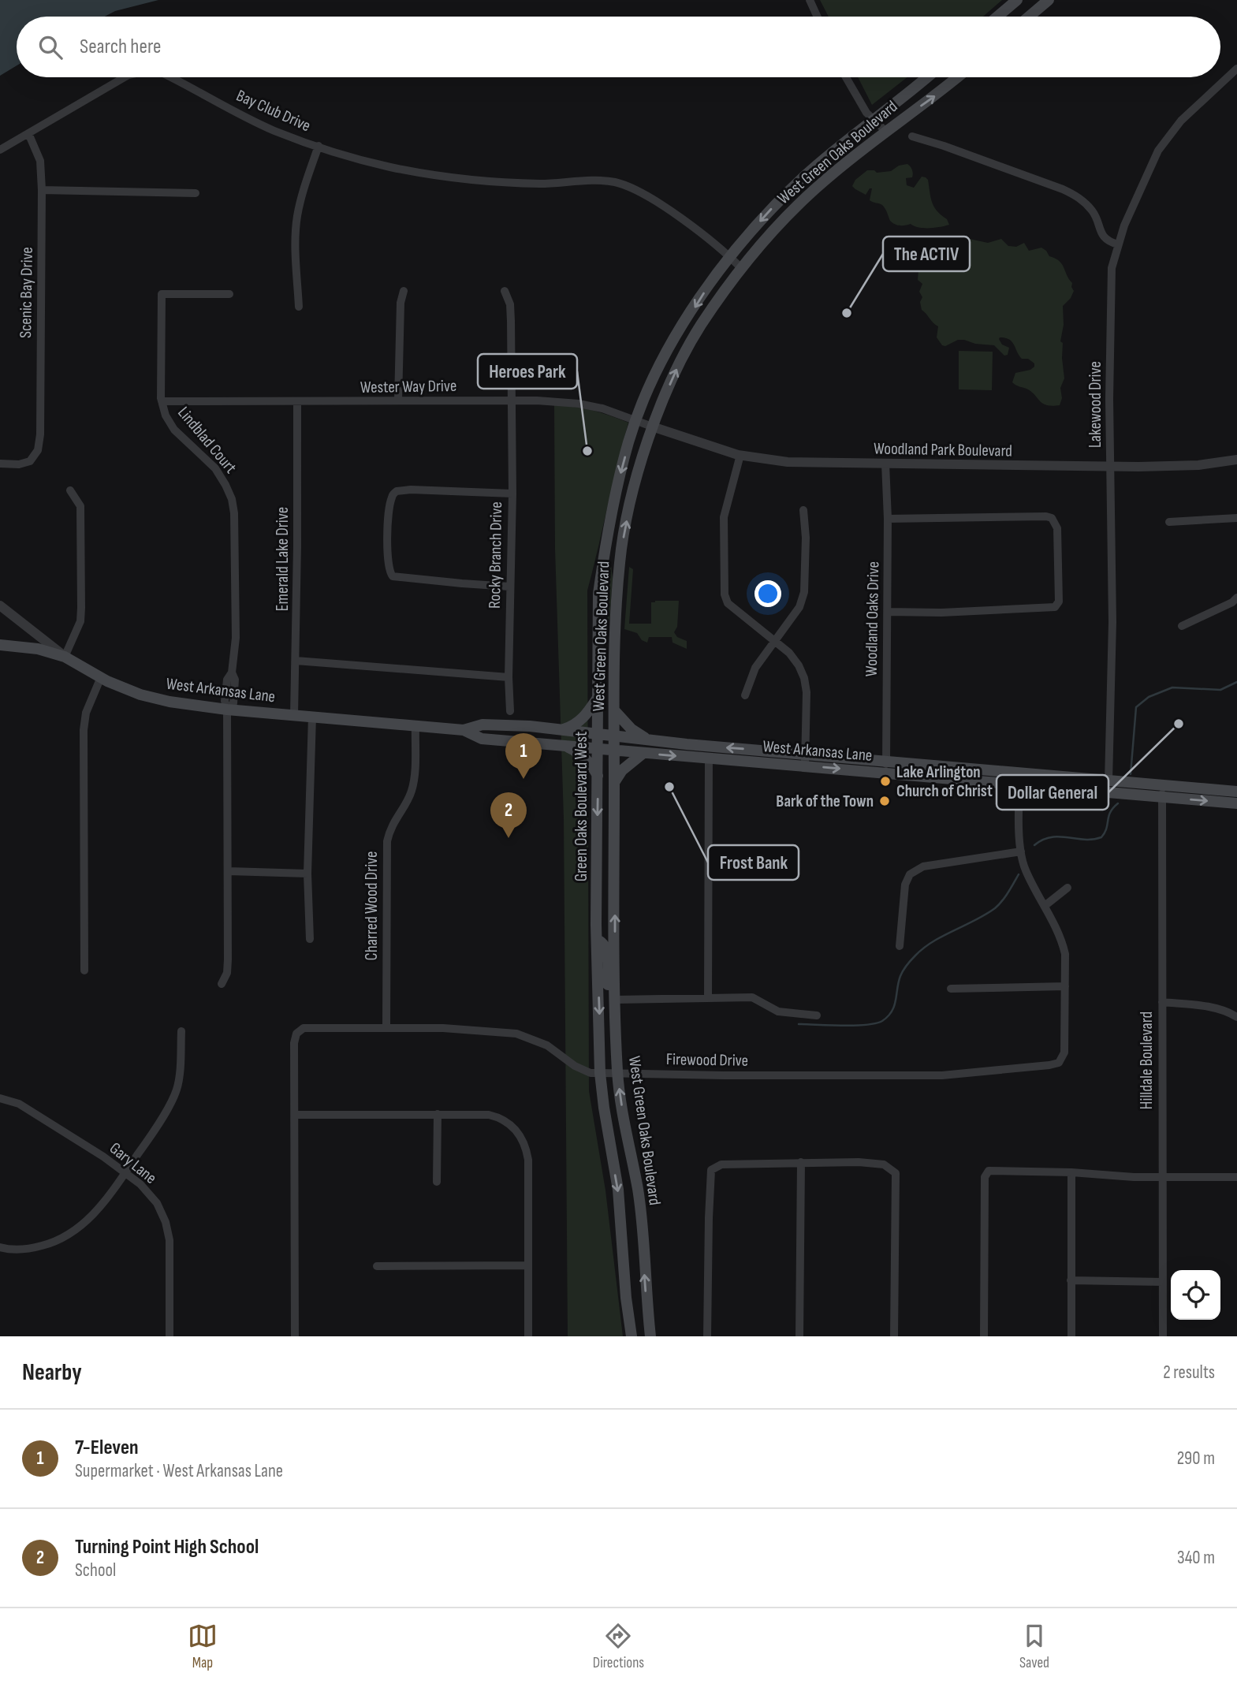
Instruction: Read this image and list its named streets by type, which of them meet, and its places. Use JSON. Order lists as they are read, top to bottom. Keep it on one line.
{"streets":{"main road":["West Green Oaks Boulevard","West Arkansas Lane","Green Oaks Boulevard West"],"street":["Bay Club Drive","Scenic Bay Drive","Wester Way Drive","Lakewood Drive","Lindblad Court","Woodland Park Boulevard","Rocky Branch Drive","Emerald Lake Drive","Woodland Oaks Drive","Charred Wood Drive","Firewood Drive","Hilldale Boulevard","Gary Lane"]},"crossings":[["Bay Club Drive","West Green Oaks Boulevard"],["Bay Club Drive","Scenic Bay Drive"],["Bay Club Drive","Green Oaks Boulevard West"],["West Green Oaks Boulevard","Wester Way Drive"],["West Green Oaks Boulevard","Woodland Park Boulevard"],["West Green Oaks Boulevard","West Arkansas Lane"],["West Green Oaks Boulevard","Firewood Drive"],["Wester Way Drive","Lindblad Court"],["Wester Way Drive","Woodland Park Boulevard"],["Wester Way Drive","Rocky Branch Drive"],["Wester Way Drive","Emerald Lake Drive"],["Wester Way Drive","Green Oaks Boulevard West"],["Lakewood Drive","Woodland Park Boulevard"],["Lakewood Drive","West Arkansas Lane"],["Lindblad Court","West Arkansas Lane"],["Woodland Park Boulevard","Woodland Oaks Drive"],["Emerald Lake Drive","West Arkansas Lane"],["Woodland Oaks Drive","West Arkansas Lane"],["West Arkansas Lane","Green Oaks Boulevard West"],["West Arkansas Lane","Charred Wood Drive"],["West Arkansas Lane","Hilldale Boulevard"],["Green Oaks Boulevard West","Firewood Drive"],["Charred Wood Drive","Firewood Drive"]],"one_way":["West Green Oaks Boulevard","Green Oaks Boulevard West"],"places":["The ACTIV","Heroes Park","Dollar General","Lake Arlington Church of Christ","Frost Bank","Bark of the Town"],"page":{"search":"Search here","pins":["1","2"],"heading":["Nearby","2 results"],"list":[{"mark":"1","name":"7-Eleven","note":"Supermarket · West Arkansas Lane","value":"290 m"},{"mark":"2","name":"Turning Point High School","note":"School","value":"340 m"}],"nav":["Map","Directions","Saved"]}}
